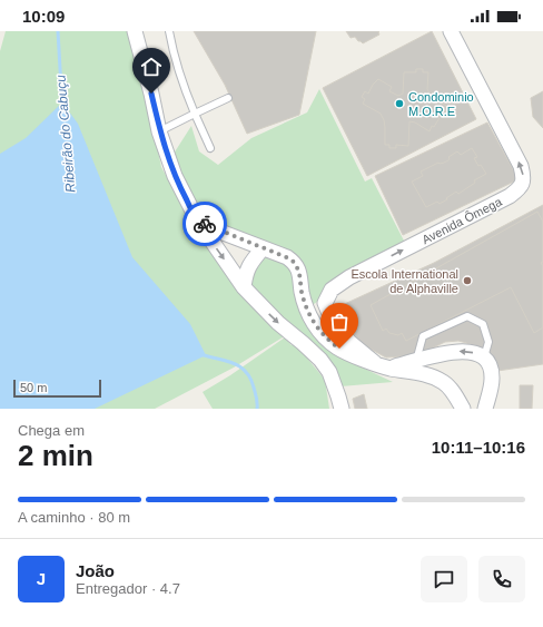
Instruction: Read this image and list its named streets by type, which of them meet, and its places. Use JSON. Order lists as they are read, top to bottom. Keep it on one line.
{"streets":{"street":["Avenida Ômega"]},"water":["Ribeirão do Cabuçu"],"places":["Condominio M.O.R.E","Escola International de Alphaville"],"scale_bar":"50 m","page":{"status":"10:09","scale":"50 m","heading":["2 min","Chega em","10:11–10:16"],"panel":["João","Entregador · 4.7"],"bar":"A caminho · 80 m","round":"J"}}
